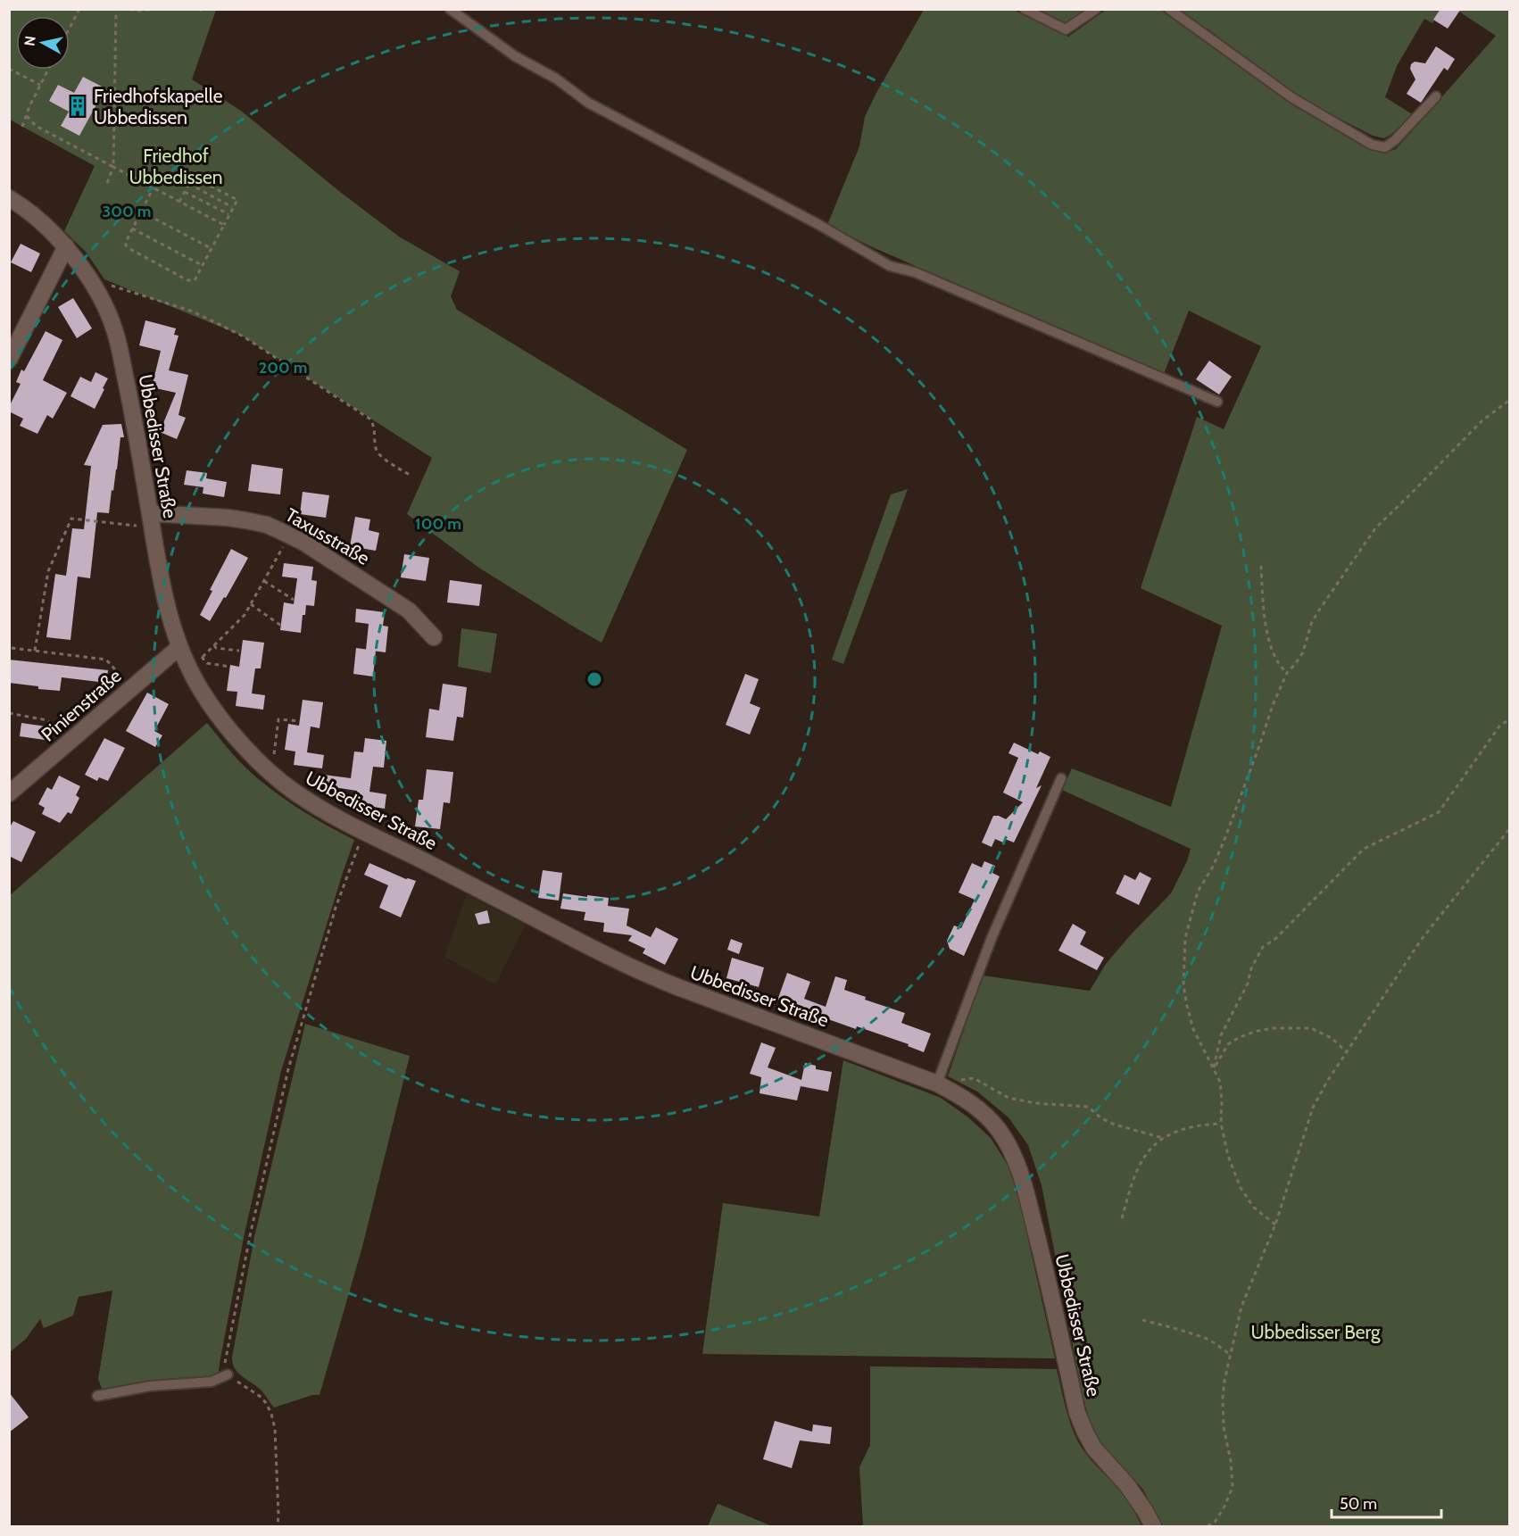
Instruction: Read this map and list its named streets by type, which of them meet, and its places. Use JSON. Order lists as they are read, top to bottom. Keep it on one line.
{"streets":{"street":["Ubbedisser Straße","Taxusstraße","Pinienstraße"]},"crossings":[["Ubbedisser Straße","Taxusstraße"],["Ubbedisser Straße","Pinienstraße"]],"parks":["Friedhof Ubbedissen","Ubbedisser Berg"],"places":{"building":["Friedhofskapelle Ubbedissen"]},"scale_bar":"50 m","north":"left","rings":["300 m","200 m","100 m"]}
